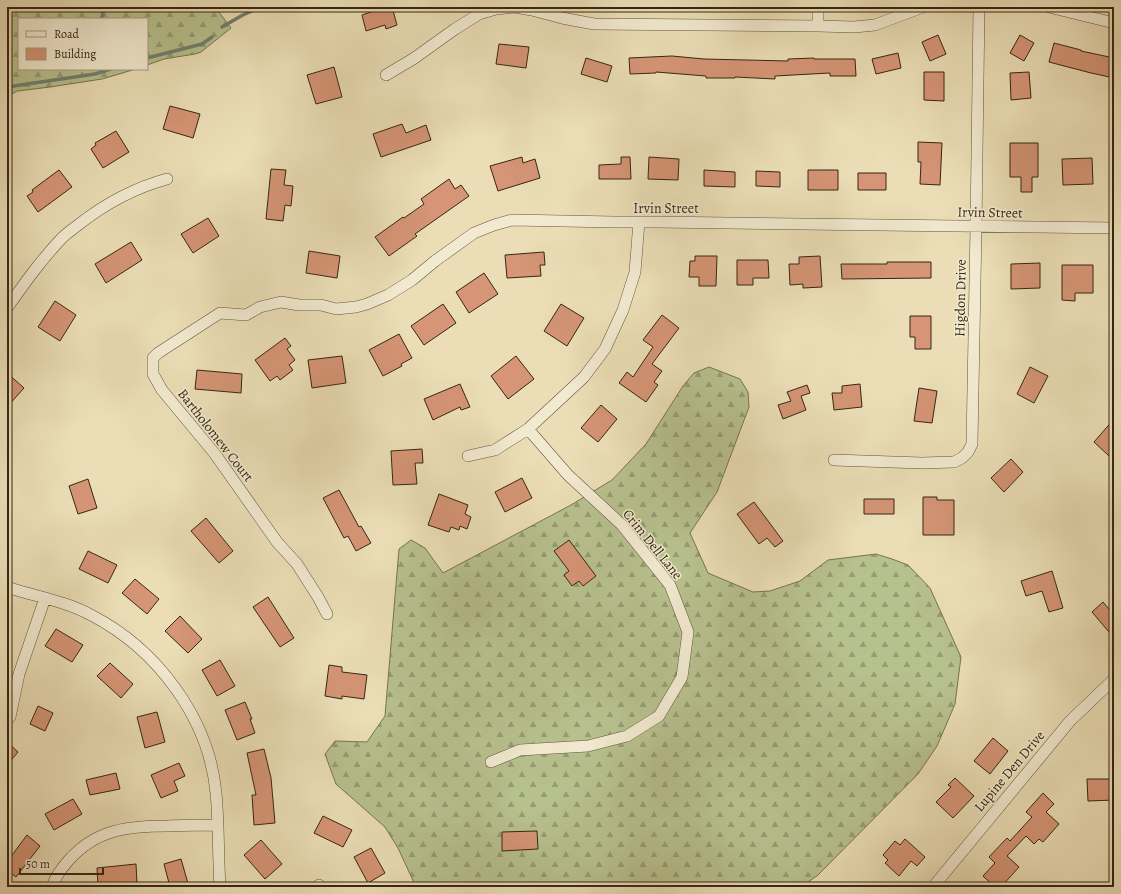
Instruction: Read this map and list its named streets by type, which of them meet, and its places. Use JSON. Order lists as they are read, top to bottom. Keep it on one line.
{"streets":{"street":["Irvin Street","Higdon Drive","Bartholomew Court","Crim Dell Lane","Lupine Den Drive"]},"crossings":[["Irvin Street","Higdon Drive"],["Irvin Street","Bartholomew Court"]],"legend":["Road","Building"],"scale_bar":"50 m"}
